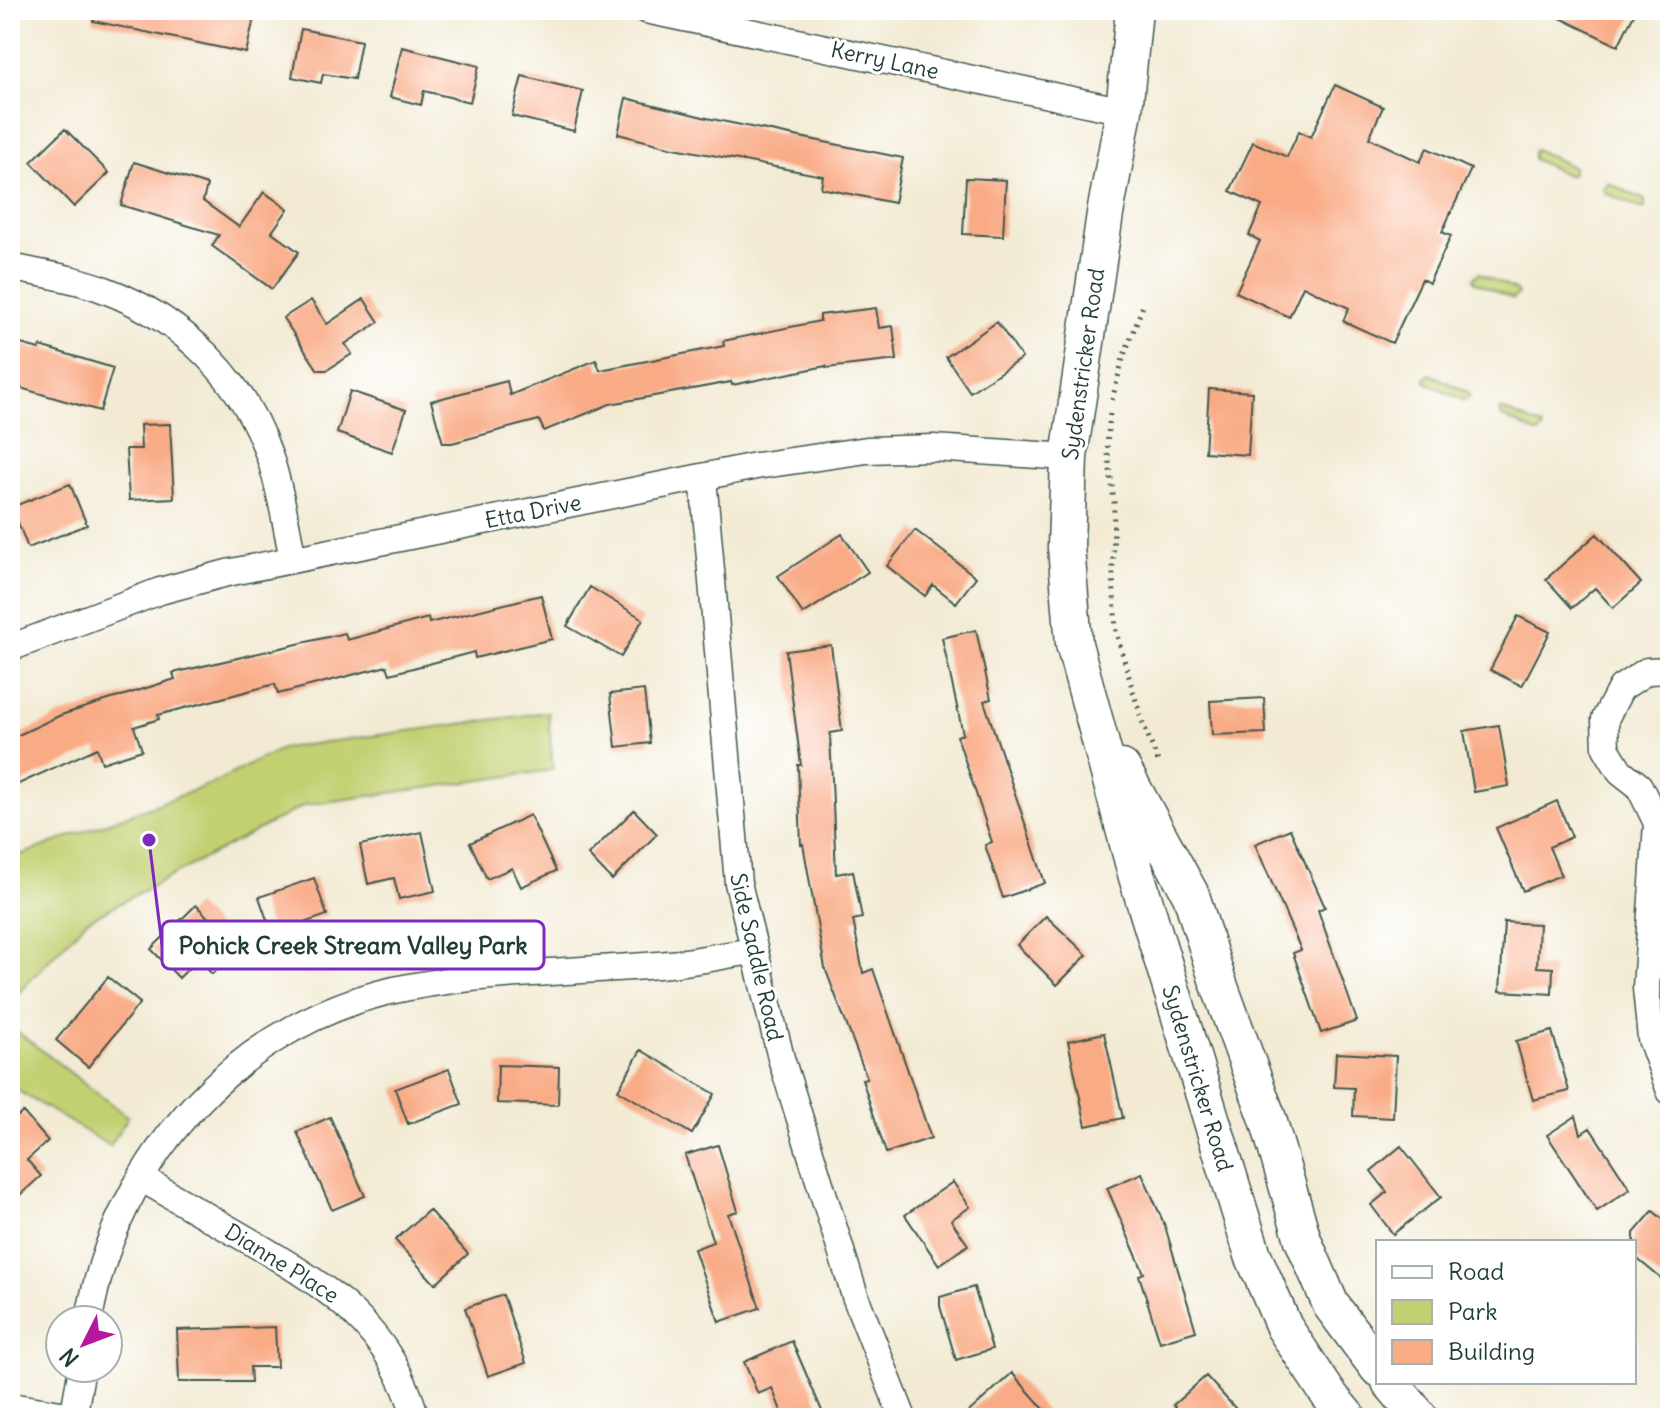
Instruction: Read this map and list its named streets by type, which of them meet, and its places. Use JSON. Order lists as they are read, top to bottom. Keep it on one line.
{"streets":{"main road":["Sydenstricker Road"],"street":["Kerry Lane","Etta Drive","Side Saddle Road","Dianne Place"]},"crossings":[["Kerry Lane","Sydenstricker Road"],["Sydenstricker Road","Etta Drive"],["Etta Drive","Side Saddle Road"]],"places":["Pohick Creek Stream Valley Park"],"legend":["Road","Park","Building"],"north":"bottom left"}
